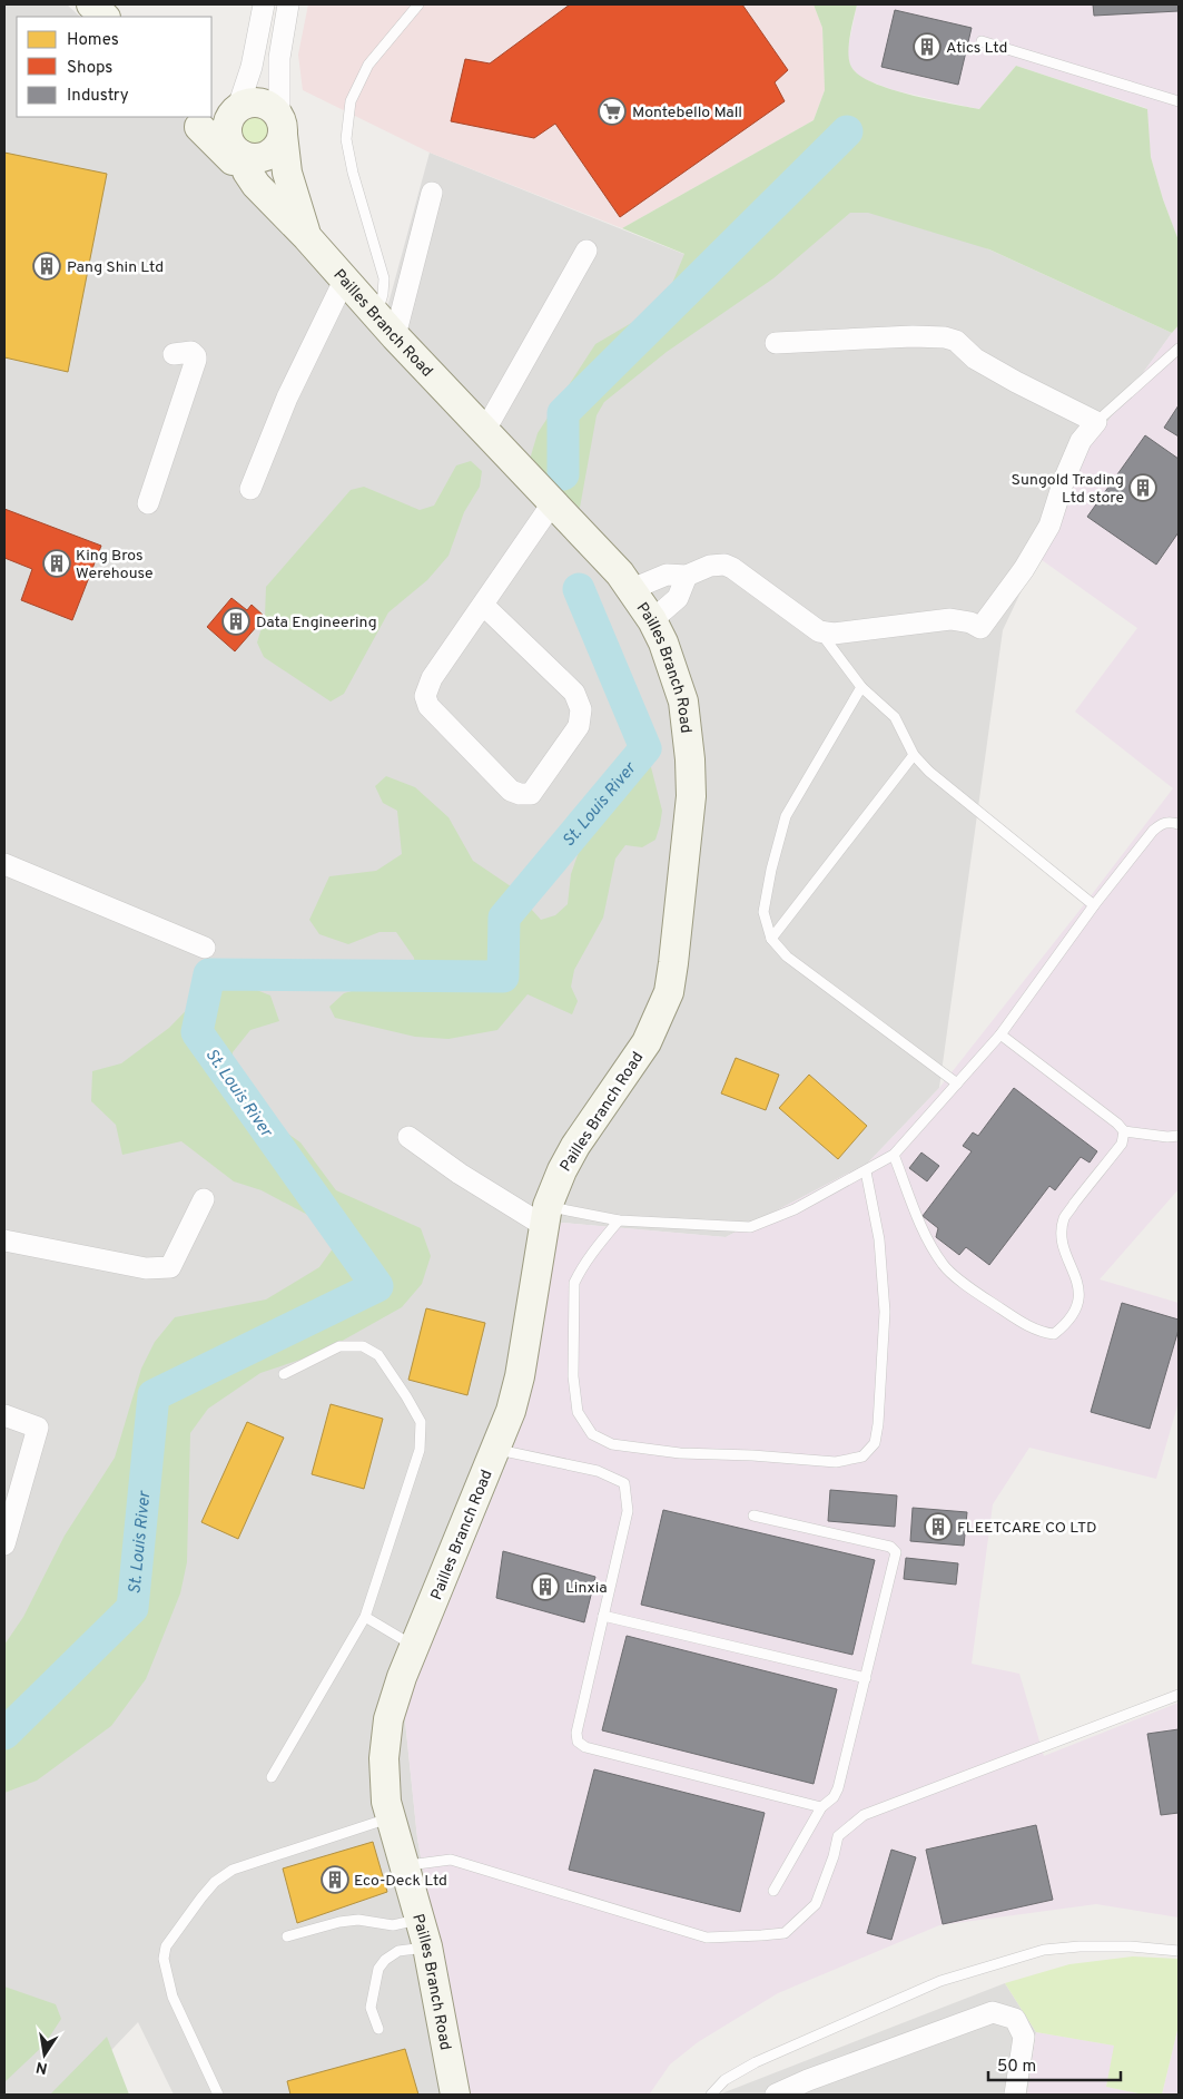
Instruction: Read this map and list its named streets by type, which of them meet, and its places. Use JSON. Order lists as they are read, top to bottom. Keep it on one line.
{"streets":{"main road":["Pailles Branch Road"]},"water":["St. Louis River"],"places":{"building":["Atics Ltd","Pang Shin Ltd","Sungold Trading Ltd store","King Bros Werehouse","Data Engineering","FLEETCARE CO LTD","Linxia","Eco-Deck Ltd"],"supermarket":["Montebello Mall"]},"legend":["Homes","Shops","Industry"],"scale_bar":"50 m","north":"bottom"}
